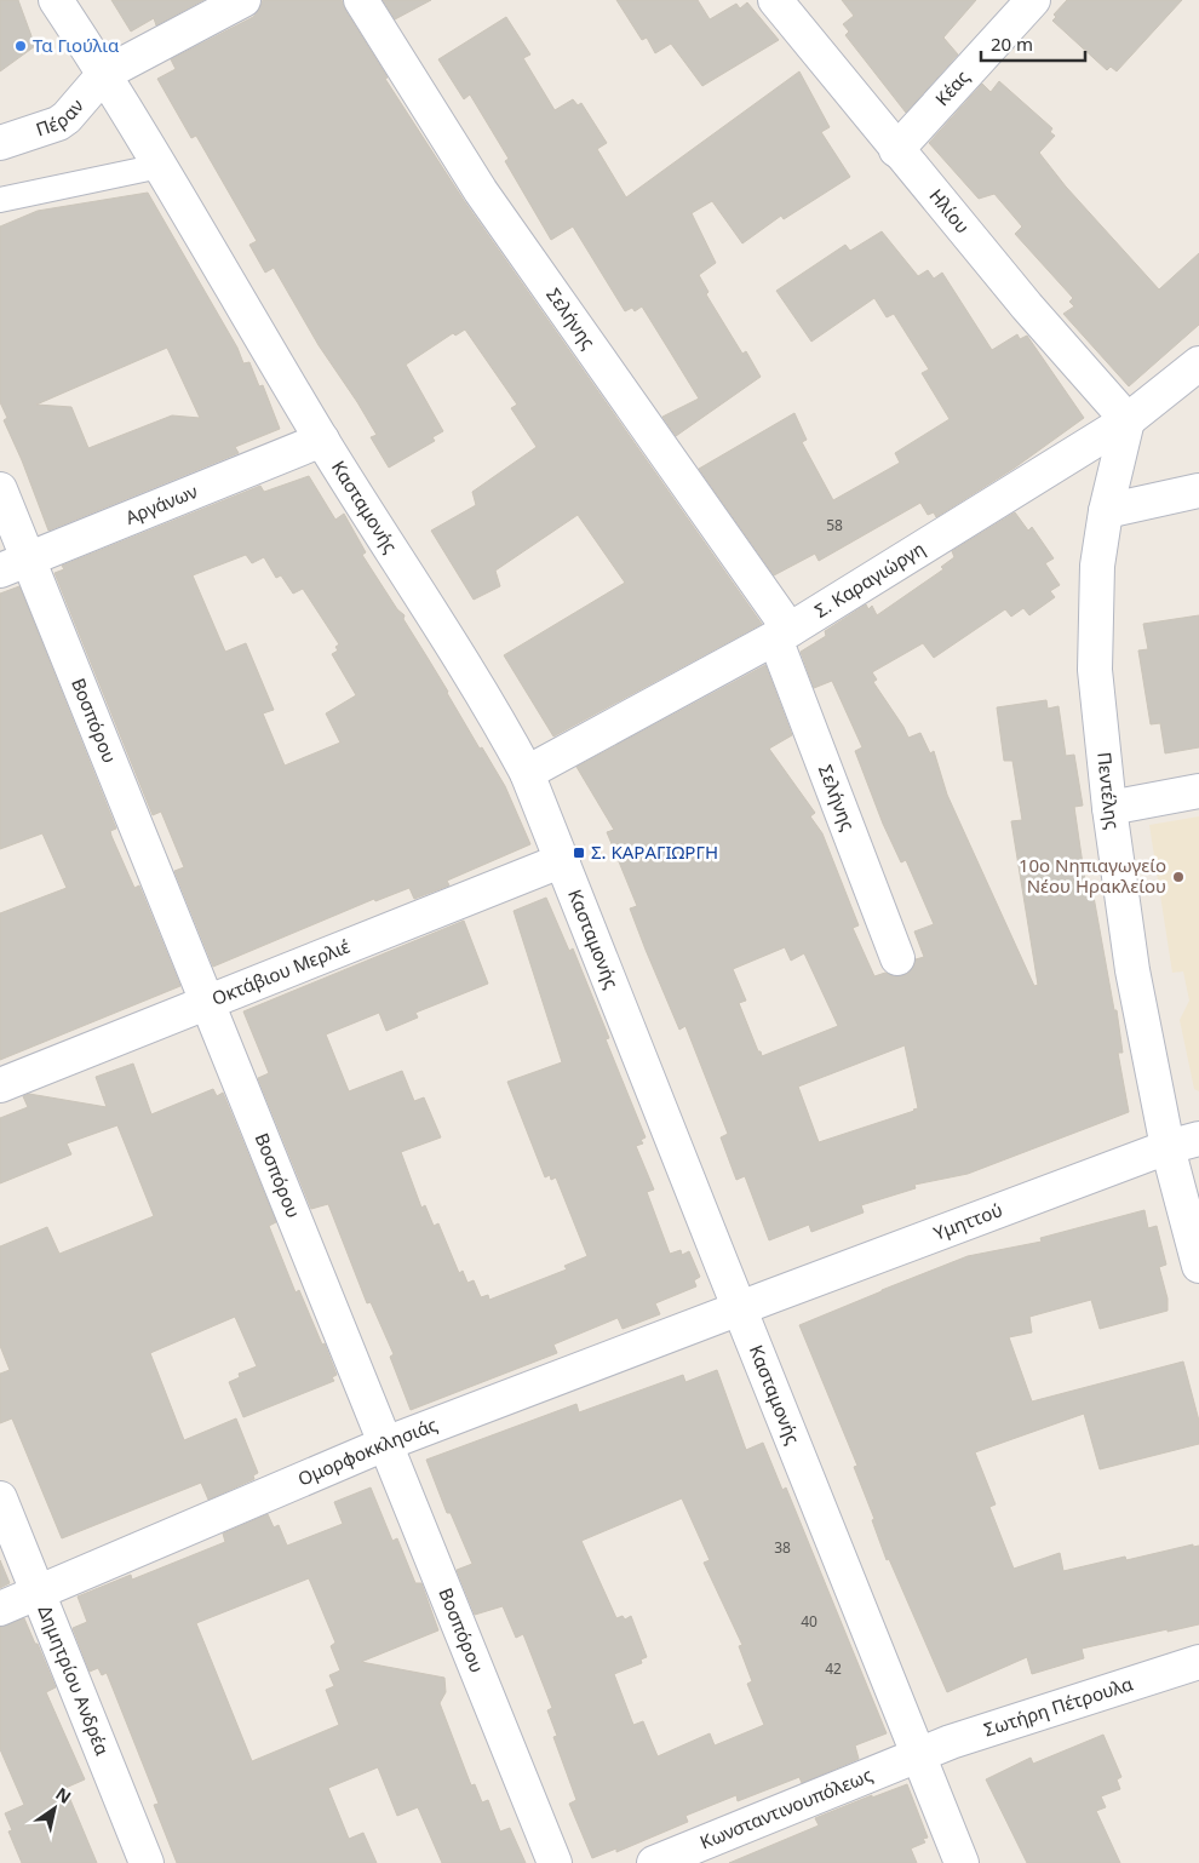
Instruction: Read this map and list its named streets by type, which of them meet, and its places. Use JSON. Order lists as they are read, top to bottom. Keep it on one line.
{"streets":{"street":["Κέας","Πέραν","Ηλίου","Σελήνης","Αργάνων","Κασταμονής","Σ. Καραγιώργη","Βοσπόρου","Πεντέλης","Οκτάβιου Μερλιέ","Υμηττού","Ομορφοκκλησιάς","Δημητρίου Ανδρέα","Σωτήρη Πέτρουλα","Κωνσταντινουπόλεως"]},"crossings":[["Κέας","Ηλίου"],["Πέραν","Κασταμονής"],["Ηλίου","Σ. Καραγιώργη"],["Ηλίου","Πεντέλης"],["Σελήνης","Σ. Καραγιώργη"],["Αργάνων","Κασταμονής"],["Αργάνων","Βοσπόρου"],["Κασταμονής","Σ. Καραγιώργη"],["Κασταμονής","Οκτάβιου Μερλιέ"],["Κασταμονής","Υμηττού"],["Κασταμονής","Ομορφοκκλησιάς"],["Κασταμονής","Σωτήρη Πέτρουλα"],["Κασταμονής","Κωνσταντινουπόλεως"],["Σ. Καραγιώργη","Πεντέλης"],["Βοσπόρου","Οκτάβιου Μερλιέ"],["Βοσπόρου","Ομορφοκκλησιάς"],["Πεντέλης","Υμηττού"],["Υμηττού","Ομορφοκκλησιάς"],["Ομορφοκκλησιάς","Δημητρίου Ανδρέα"],["Σωτήρη Πέτρουλα","Κωνσταντινουπόλεως"]],"places":{"other":["Τα Γιούλια","10ο Νηπιαγωγείο Νέου Ηρακλείου"],"transit":["Σ. ΚΑΡΑΓΙΩΡΓΗ"]},"house_numbers":["58","38","40","42"],"scale_bar":"20 m","north":"top right"}
